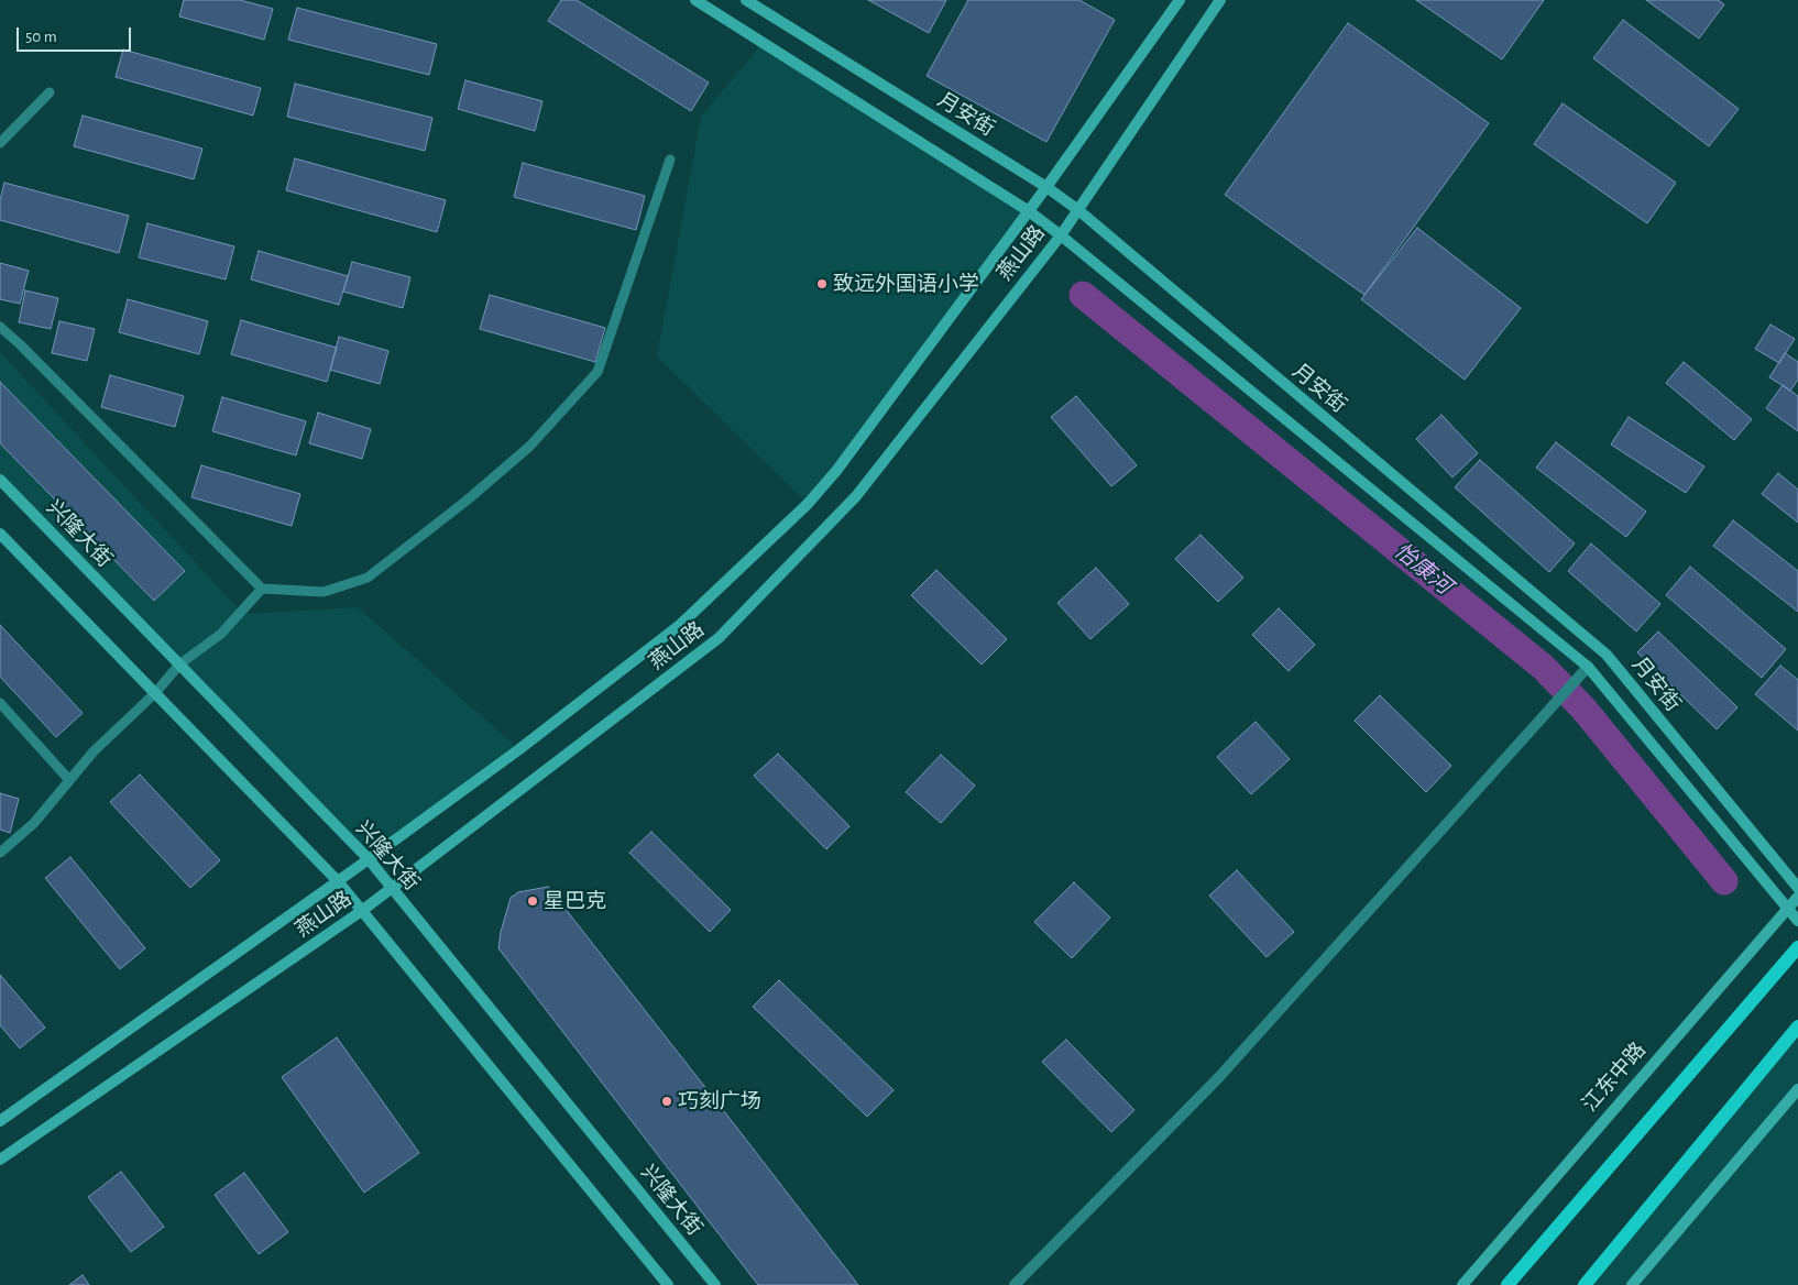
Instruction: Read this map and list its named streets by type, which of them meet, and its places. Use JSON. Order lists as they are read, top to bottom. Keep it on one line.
{"streets":{"street":["月安街","燕山路","兴隆大街","江东中路"]},"crossings":[["月安街","燕山路"],["燕山路","兴隆大街"]],"water":["怡康河"],"places":["致远外国语小学","星巴克","巧刻广场"],"scale_bar":"50 m"}
